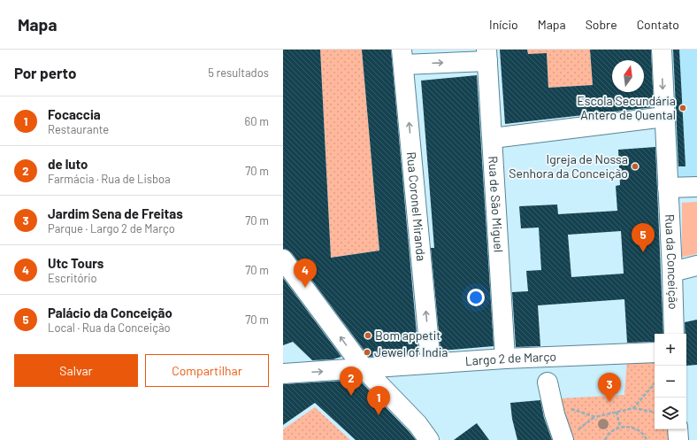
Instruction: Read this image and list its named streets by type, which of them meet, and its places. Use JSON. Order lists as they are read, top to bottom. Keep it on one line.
{"streets":{"street":["Rua de São Miguel","Rua Coronel Miranda","Rua da Conceição","Largo 2 de Março"]},"crossings":[["Rua de São Miguel","Largo 2 de Março"],["Rua Coronel Miranda","Largo 2 de Março"]],"one_way":["Rua Coronel Miranda"],"places":["Escola Secundária Antero de Quental","Igreja de Nossa Senhora da Conceição","Bom appetit","Jewel of India"],"north":"top","page":{"header":"Mapa","nav":["Início","Mapa","Sobre","Contato"],"heading":["Por perto","5 resultados"],"list":[{"mark":"1","name":"Focaccia","note":"Restaurante","value":"60 m"},{"mark":"2","name":"de luto","note":"Farmácia · Rua de Lisboa","value":"70 m"},{"mark":"3","name":"Jardim Sena de Freitas","note":"Parque · Largo 2 de Março","value":"70 m"},{"mark":"4","name":"Utc Tours","note":"Escritório","value":"70 m"},{"mark":"5","name":"Palácio da Conceição","note":"Local · Rua da Conceição","value":"70 m"}],"pins":["5","4","2","3","1"],"map_buttons":["+","−"],"buttons":["Salvar","Compartilhar"]}}
